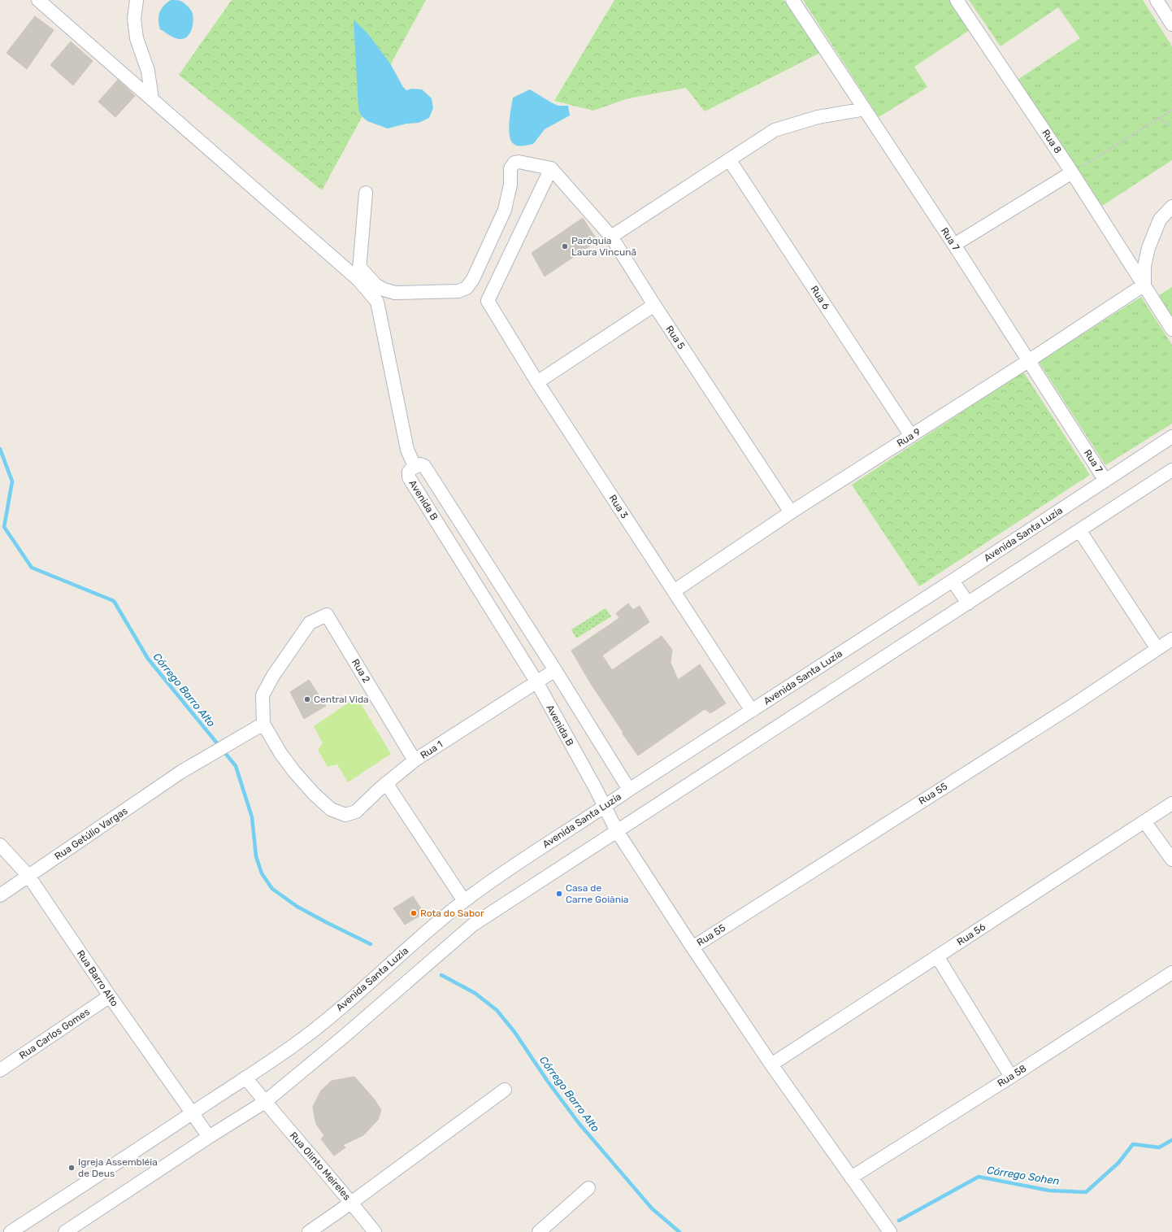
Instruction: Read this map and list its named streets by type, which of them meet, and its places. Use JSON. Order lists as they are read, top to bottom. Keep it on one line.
{"streets":{"street":["Rua 8","Rua 7","Rua 6","Rua 5","Rua 9","Avenida B","Rua 3","Avenida Santa Luzia","Rua 2","Rua 1","Rua 55","Rua Getúlio Vargas","Rua 56","Rua Barro Alto","Rua Carlos Gomes","Rua 58","Rua Olinto Meireles"]},"crossings":[["Rua 8","Rua 9"],["Rua 7","Rua 9"],["Rua 7","Avenida Santa Luzia"],["Rua 6","Rua 9"],["Rua 5","Rua 9"],["Rua 5","Rua 3"],["Rua 9","Rua 3"],["Avenida B","Avenida Santa Luzia"],["Avenida B","Rua 1"],["Avenida B","Rua 55"],["Avenida B","Rua 56"],["Avenida B","Rua 58"],["Rua 3","Avenida Santa Luzia"],["Avenida Santa Luzia","Rua Barro Alto"],["Avenida Santa Luzia","Rua Olinto Meireles"],["Rua 2","Rua 1"],["Rua 2","Rua Getúlio Vargas"],["Rua 1","Rua Getúlio Vargas"],["Rua Getúlio Vargas","Rua Barro Alto"],["Rua Barro Alto","Rua Carlos Gomes"]],"water":["Córrego Barro Alto","Córrego Sohen"],"places":["Paróquia Laura Vincunã","Central Vida","Casa de Carne Goiânia","Rota do Sabor","Igreja Assembléia de Deus"]}
